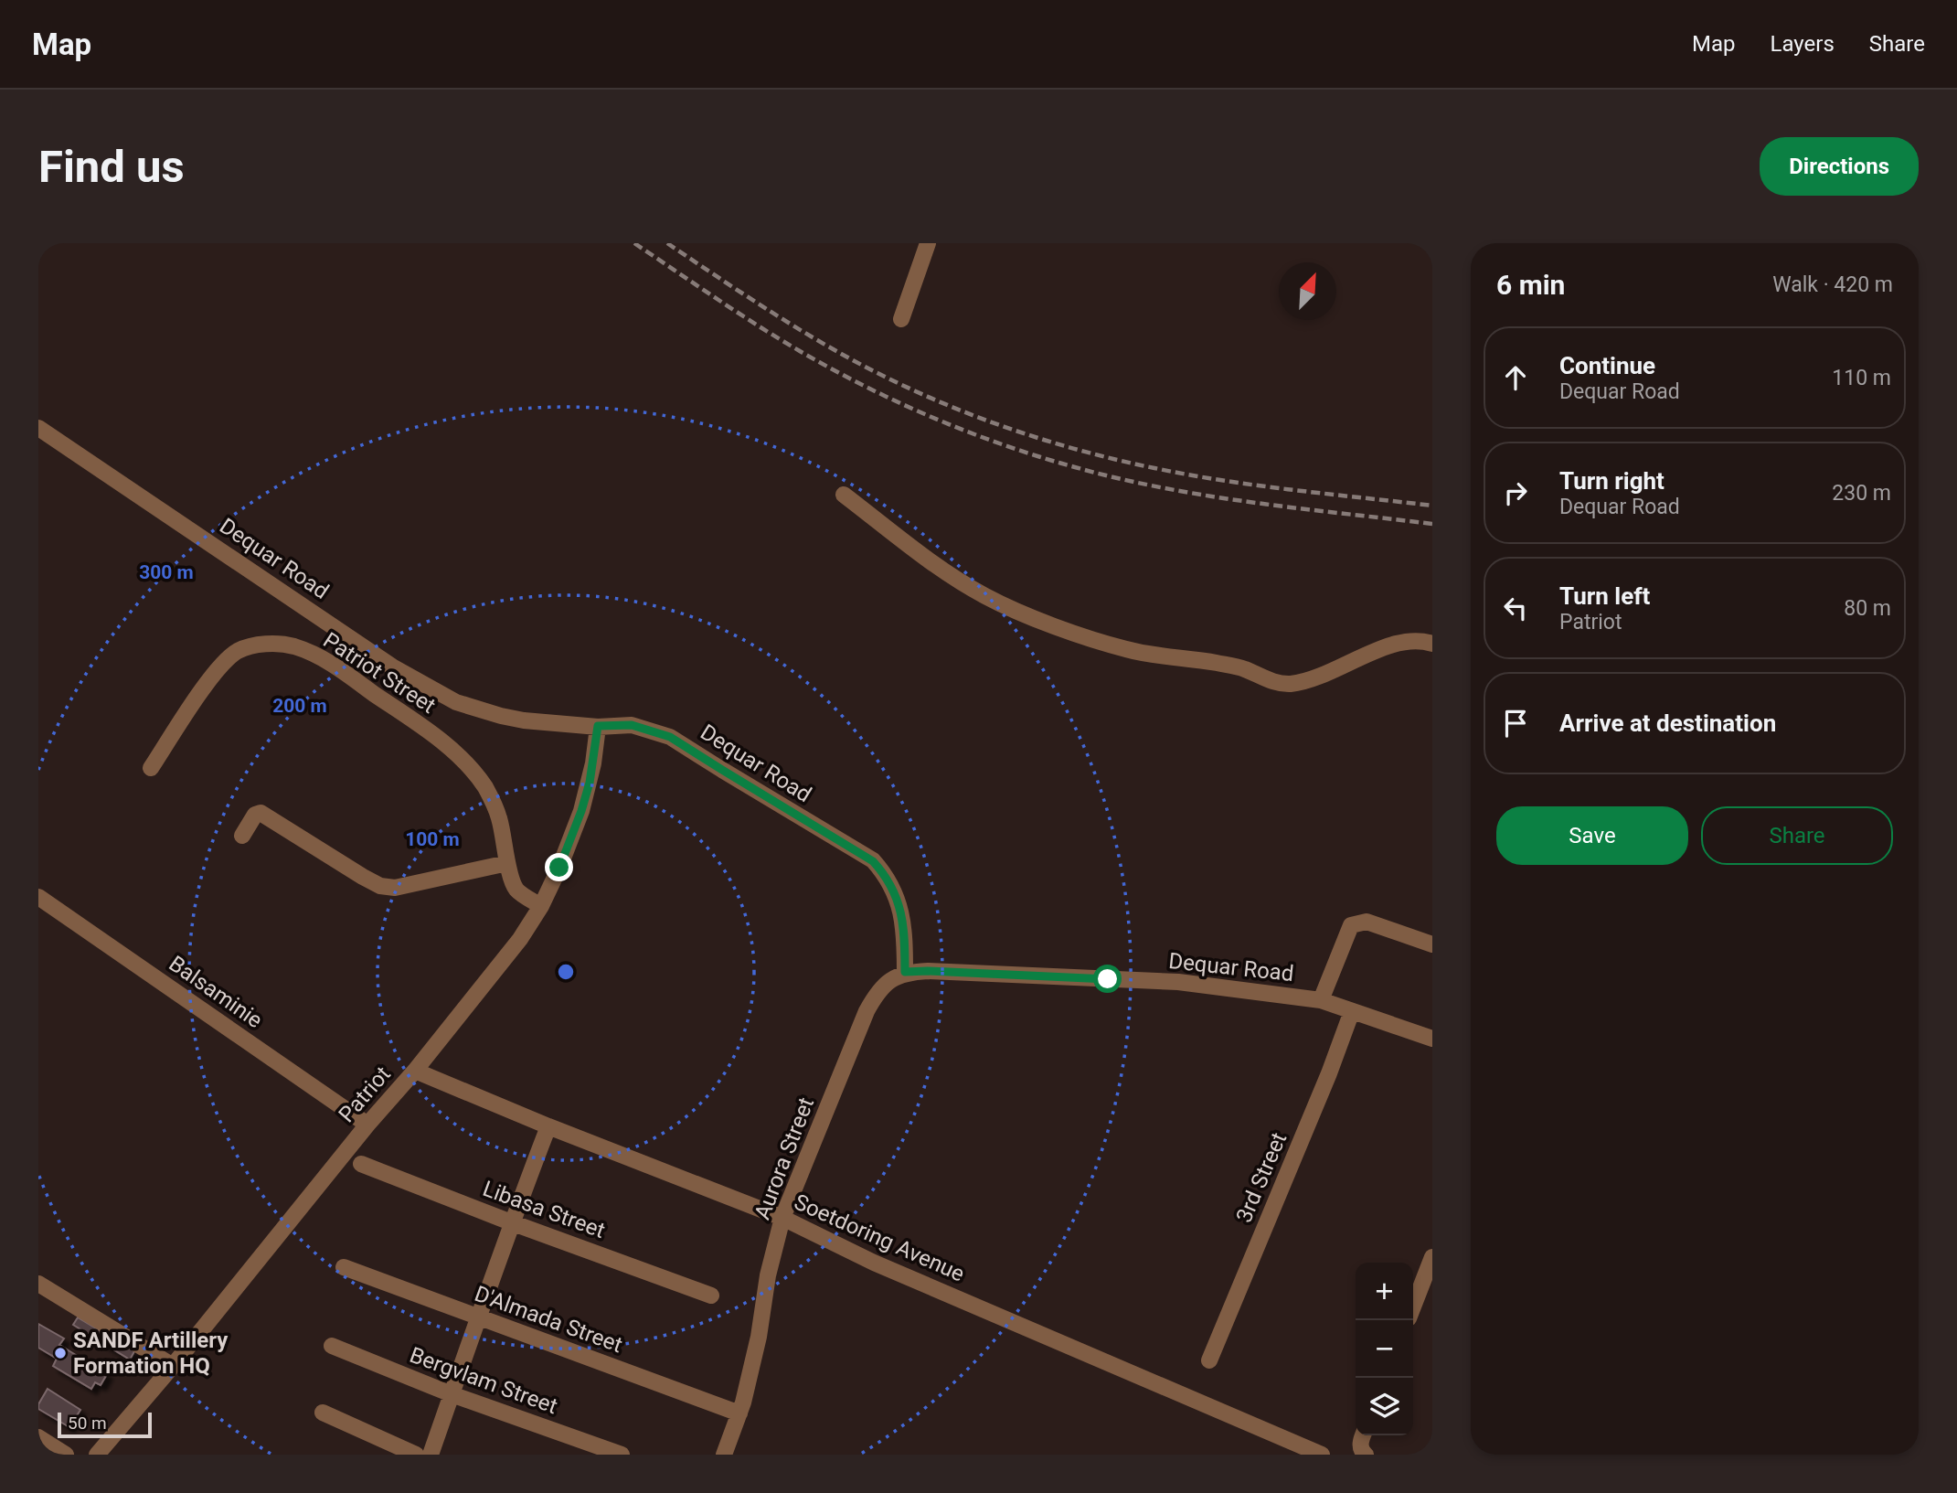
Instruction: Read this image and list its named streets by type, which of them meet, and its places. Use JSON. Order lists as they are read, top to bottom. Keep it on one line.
{"streets":{"street":["Dequar Road","Patriot Street","Balsaminie","Patriot","Aurora Street","3rd Street","Libasa Street","Soetdoring Avenue","D'Almada Street","Bergvlam Street"]},"crossings":[["Dequar Road","Patriot"],["Dequar Road","Aurora Street"],["Dequar Road","3rd Street"],["Patriot Street","Patriot"],["Balsaminie","Patriot"],["Patriot","Soetdoring Avenue"],["Aurora Street","Soetdoring Avenue"],["Aurora Street","D'Almada Street"]],"places":["SANDF Artillery Formation HQ"],"scale_bar":"50 m","north":"top right","page":{"header":"Map","nav":["Map","Layers","Share"],"buttons":["Directions",["Save","Share"]],"title":"Find us","heading":["6 min","Walk · 420 m"],"list":[["Continue","Dequar Road","110 m"],["Turn right","Dequar Road","230 m"],["Turn left","Patriot","80 m"],"Arrive at destination"],"map_buttons":["+","−"],"scale":"50 m"},"rings":["300 m","200 m","100 m"]}
